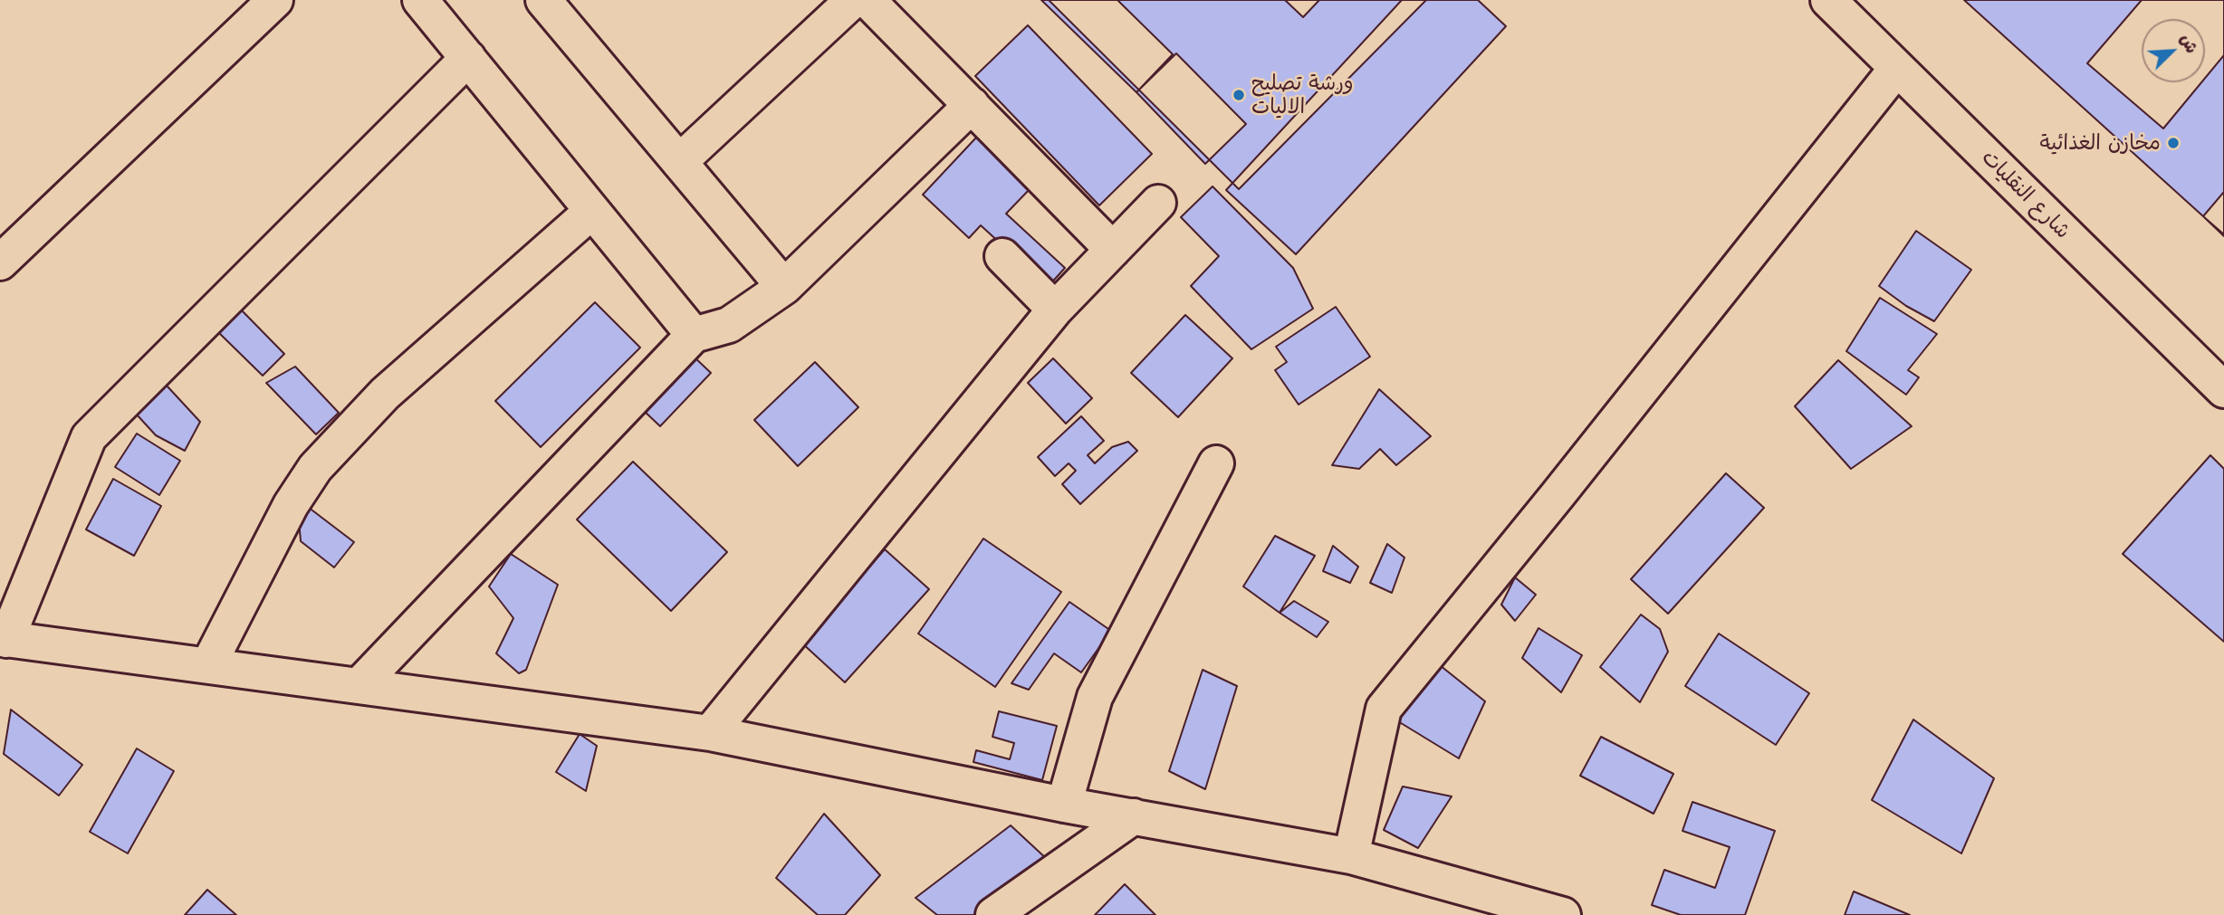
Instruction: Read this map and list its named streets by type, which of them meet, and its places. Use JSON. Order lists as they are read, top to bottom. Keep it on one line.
{"streets":{"street":["شارع النقليات"]},"places":["ورشة تصليح الاليات","مخازن الغذائية"],"north":"top right"}
